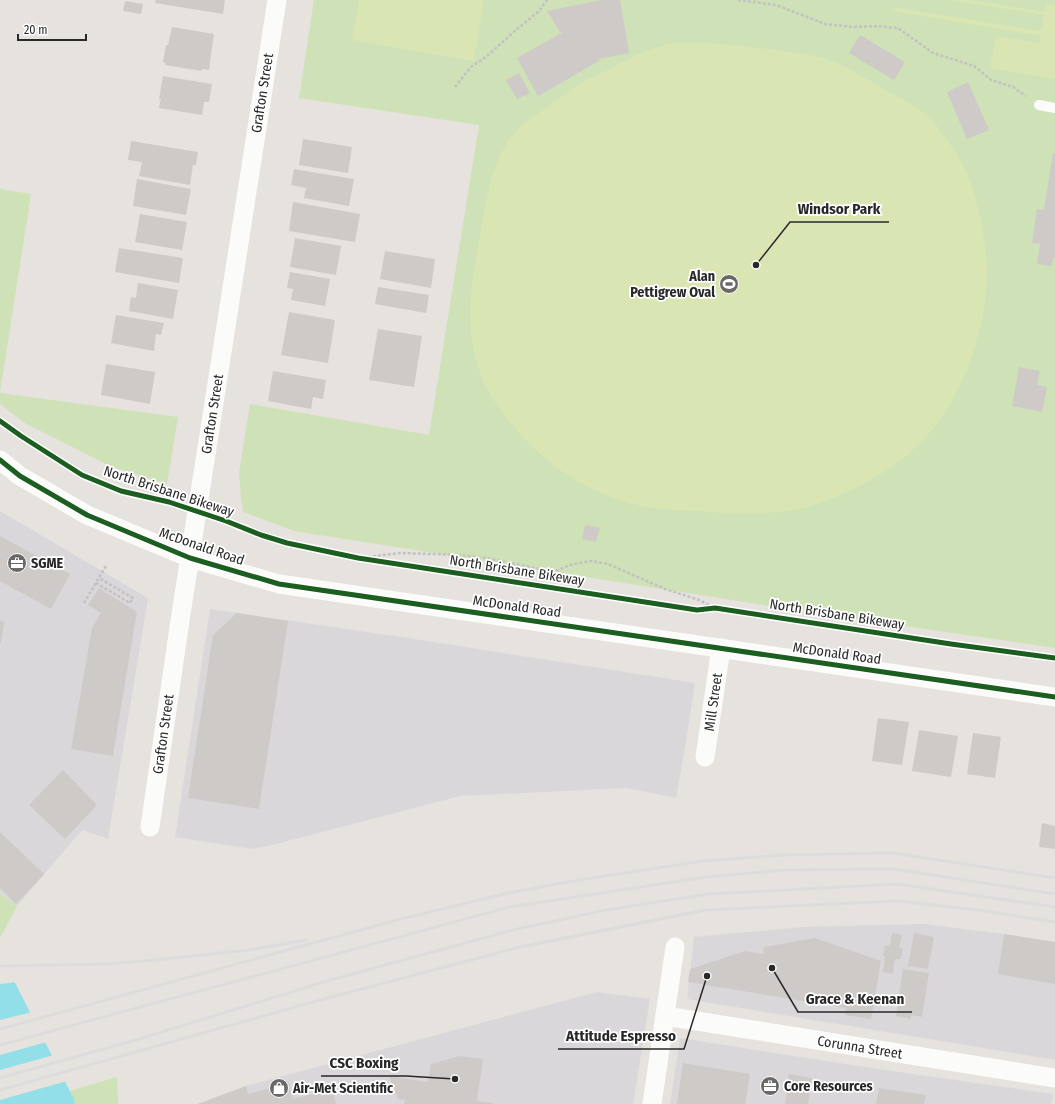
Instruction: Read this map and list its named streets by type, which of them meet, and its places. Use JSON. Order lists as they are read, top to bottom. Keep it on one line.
{"streets":{"street":["Grafton Street","McDonald Road","Mill Street","Corunna Street"],"cycle path":["North Brisbane Bikeway"]},"crossings":[["Grafton Street","McDonald Road"],["McDonald Road","Mill Street"]],"places":{"other":["Windsor Park","Grace & Keenan","Attitude Espresso","CSC Boxing"],"sports":["Alan Pettigrew Oval"],"office":["SGME","Core Resources"],"shop":["Air-Met Scientific"]},"scale_bar":"20 m"}
